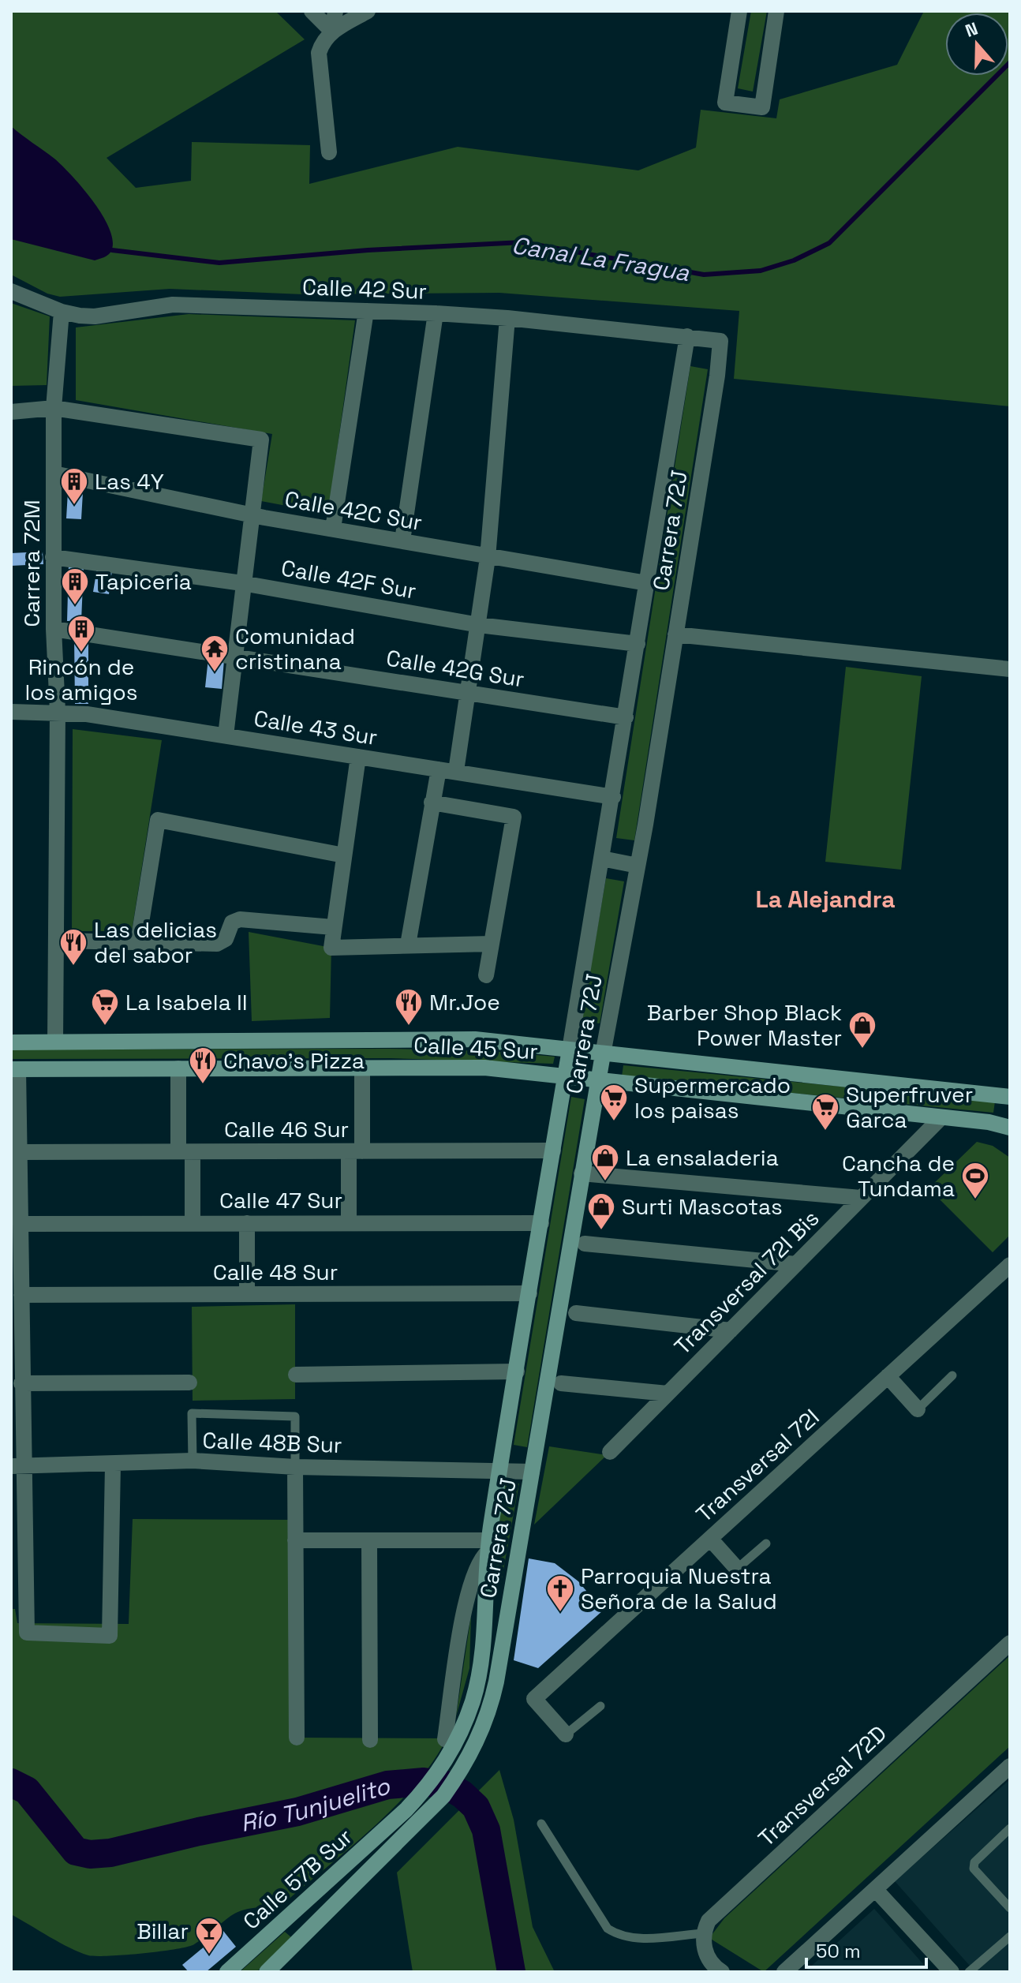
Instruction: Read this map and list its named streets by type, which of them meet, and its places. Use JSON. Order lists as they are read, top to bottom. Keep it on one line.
{"streets":{"street":["Calle 42 Sur","Calle 42C Sur","Carrera 72J","Carrera 72M","Calle 42F Sur","Calle 42G Sur","Calle 43 Sur","Calle 45 Sur","Calle 46 Sur","Calle 47 Sur","Calle 48 Sur","Transversal 72I Bis","Calle 48B Sur","Transversal 72I","Transversal 72D","Calle 57B Sur"]},"crossings":[["Calle 42 Sur","Carrera 72J"],["Calle 42 Sur","Carrera 72M"],["Calle 42C Sur","Carrera 72J"],["Calle 42C Sur","Carrera 72M"],["Carrera 72J","Calle 42F Sur"],["Carrera 72J","Calle 42G Sur"],["Carrera 72J","Calle 43 Sur"],["Carrera 72J","Calle 45 Sur"],["Carrera 72J","Calle 46 Sur"],["Carrera 72J","Calle 47 Sur"],["Carrera 72J","Calle 48 Sur"],["Carrera 72J","Calle 48B Sur"],["Carrera 72J","Calle 57B Sur"],["Carrera 72M","Calle 42F Sur"],["Carrera 72M","Calle 42G Sur"],["Carrera 72M","Calle 43 Sur"],["Carrera 72M","Calle 45 Sur"],["Calle 45 Sur","Transversal 72I Bis"]],"districts":["La Alejandra"],"water":["Canal La Fragua","Río Tunjuelito"],"places":{"building":["Las 4Y","Tapiceria","Rincón de los amigos"],"temple":["Comunidad cristinana"],"restaurant":["Las delicias del sabor","Mr.Joe","Chavo’s Pizza"],"supermarket":["La Isabela II","Supermercado los paisas","Superfruver Garca"],"shop":["Barber Shop Black Power Master","La ensaladeria","Surti Mascotas"],"sports":["Cancha de Tundama"],"church":["Parroquia Nuestra Señora de la Salud"],"bar":["Billar"]},"scale_bar":"50 m","north":"top"}
